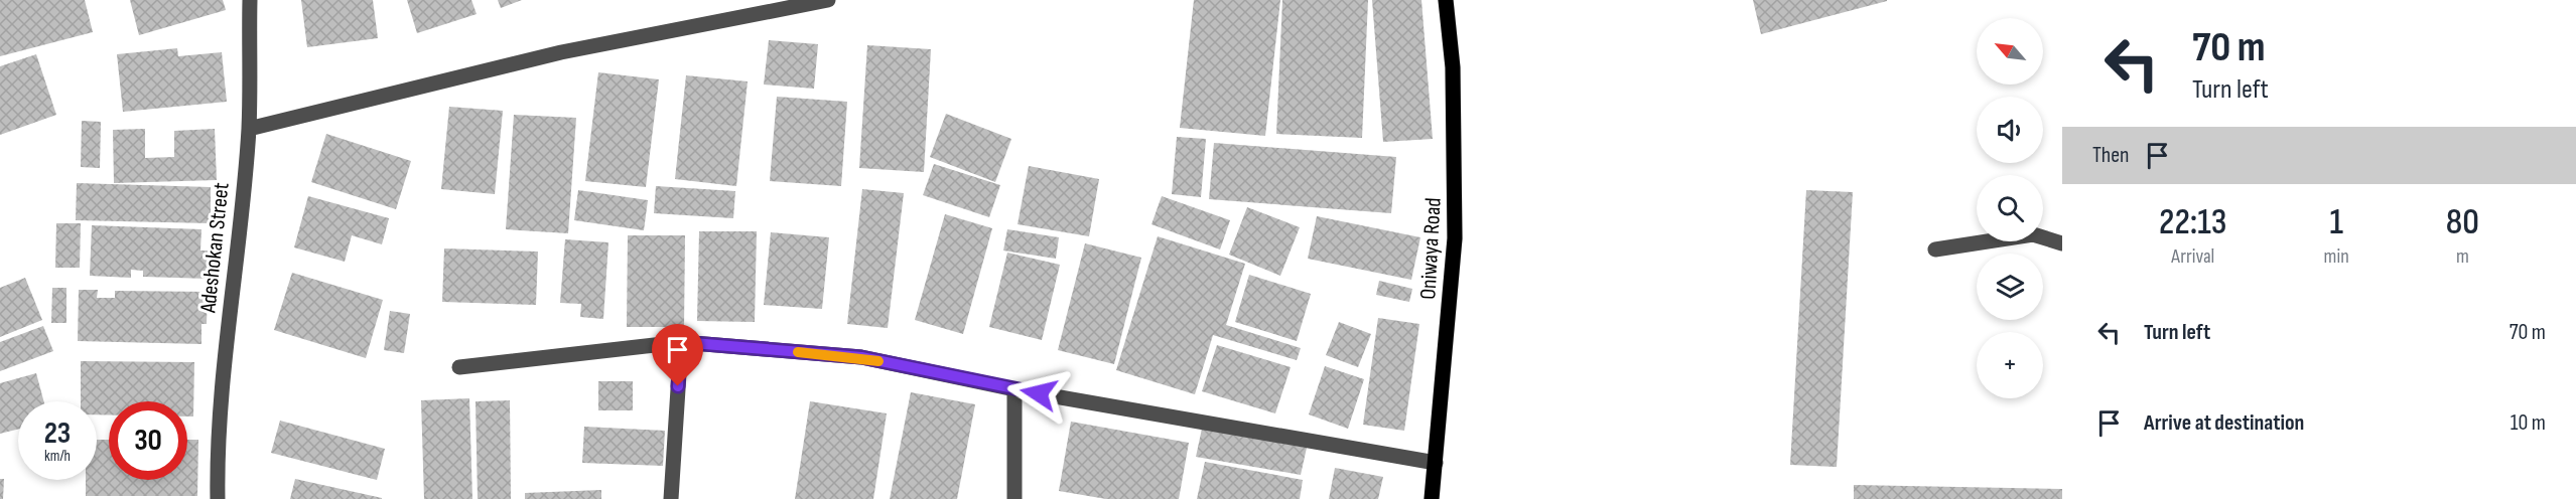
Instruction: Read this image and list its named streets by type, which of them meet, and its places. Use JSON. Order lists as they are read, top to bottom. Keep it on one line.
{"streets":{"main road":["Oniwaya Road"],"street":["Adeshokan Street"]},"north":"top left","page":{"turn":["70 m","Turn left"],"map_buttons":"+","then":"Then","eta":["22:13","Arrival","1","min","80","m"],"list":[{"name":"Turn left","value":"70 m"},{"name":"Arrive at destination","value":"10 m"}],"speed":"23 km/h","limit":"30"}}
